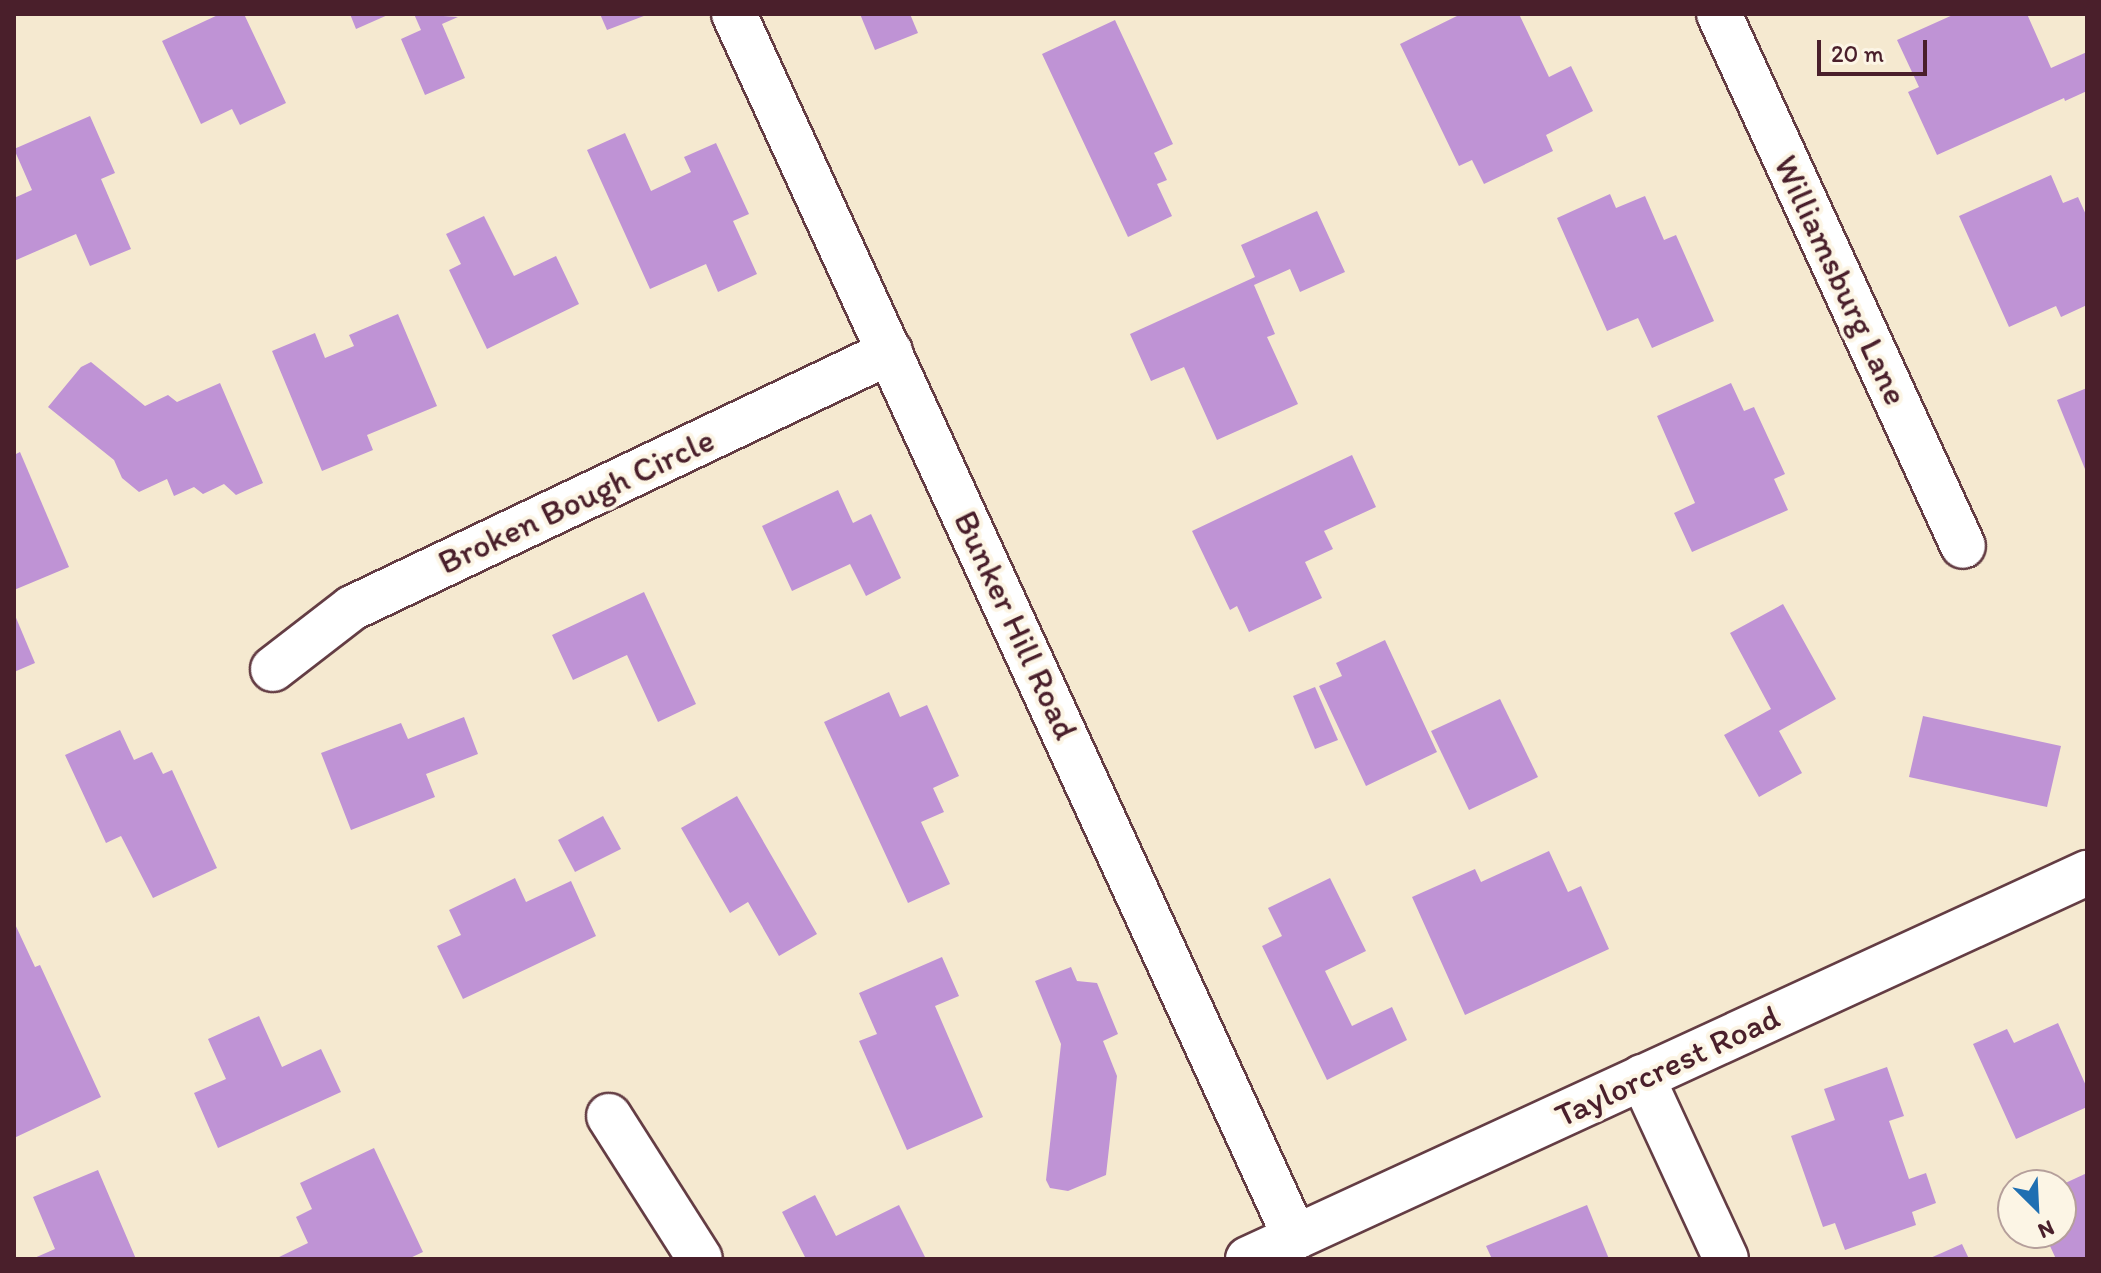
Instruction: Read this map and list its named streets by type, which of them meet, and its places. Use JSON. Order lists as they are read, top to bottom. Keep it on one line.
{"streets":{"street":["Williamsburg Lane","Broken Bough Circle","Bunker Hill Road","Taylorcrest Road"]},"crossings":[["Broken Bough Circle","Bunker Hill Road"],["Bunker Hill Road","Taylorcrest Road"]],"scale_bar":"20 m","north":"bottom right"}
